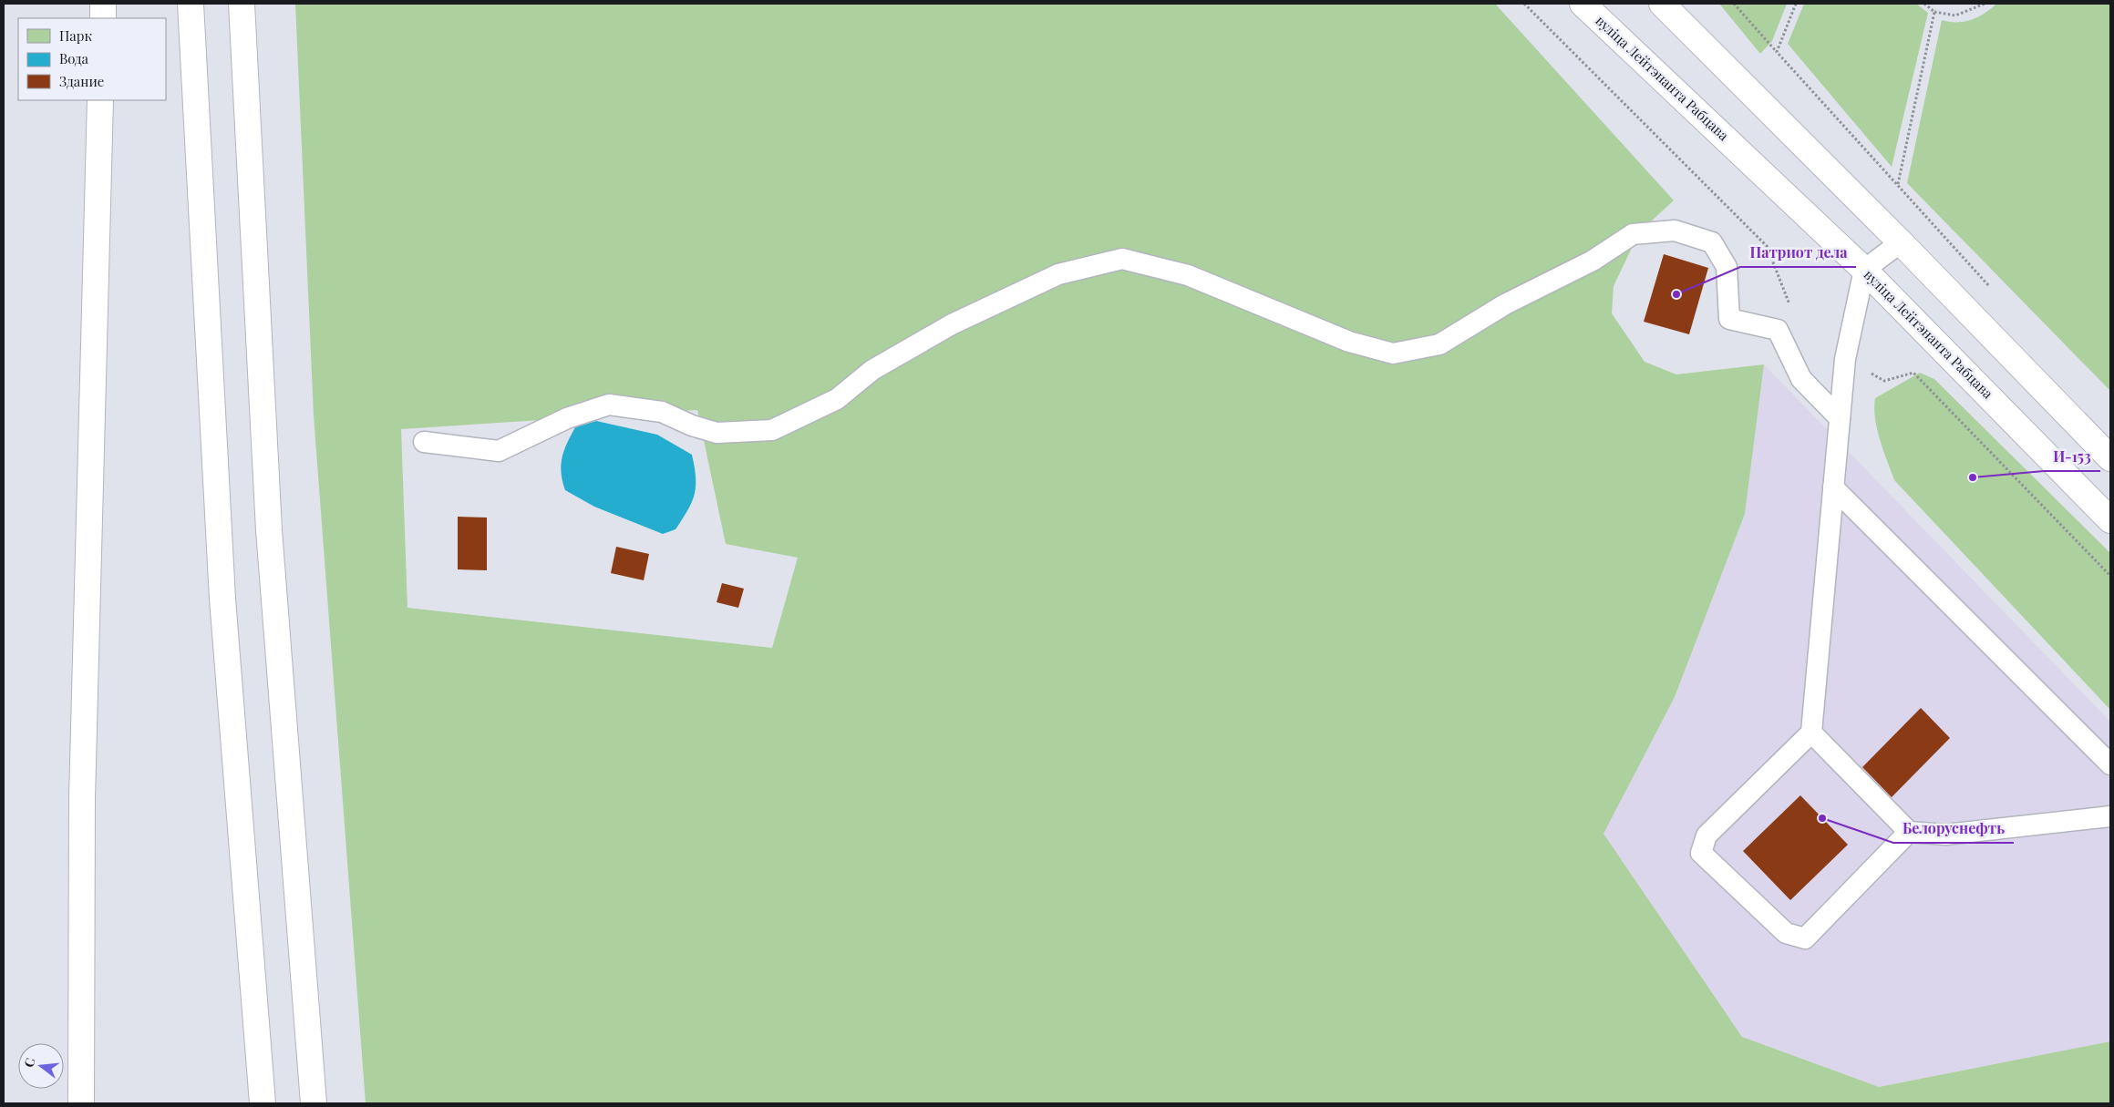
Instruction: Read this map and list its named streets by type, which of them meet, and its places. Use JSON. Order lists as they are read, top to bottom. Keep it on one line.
{"streets":{"highway":["вуліца Лейтэнанта Рабцава"]},"places":["Патриот дела","И-153","Белоруснефть"],"legend":["Парк","Вода","Здание"],"north":"left"}
